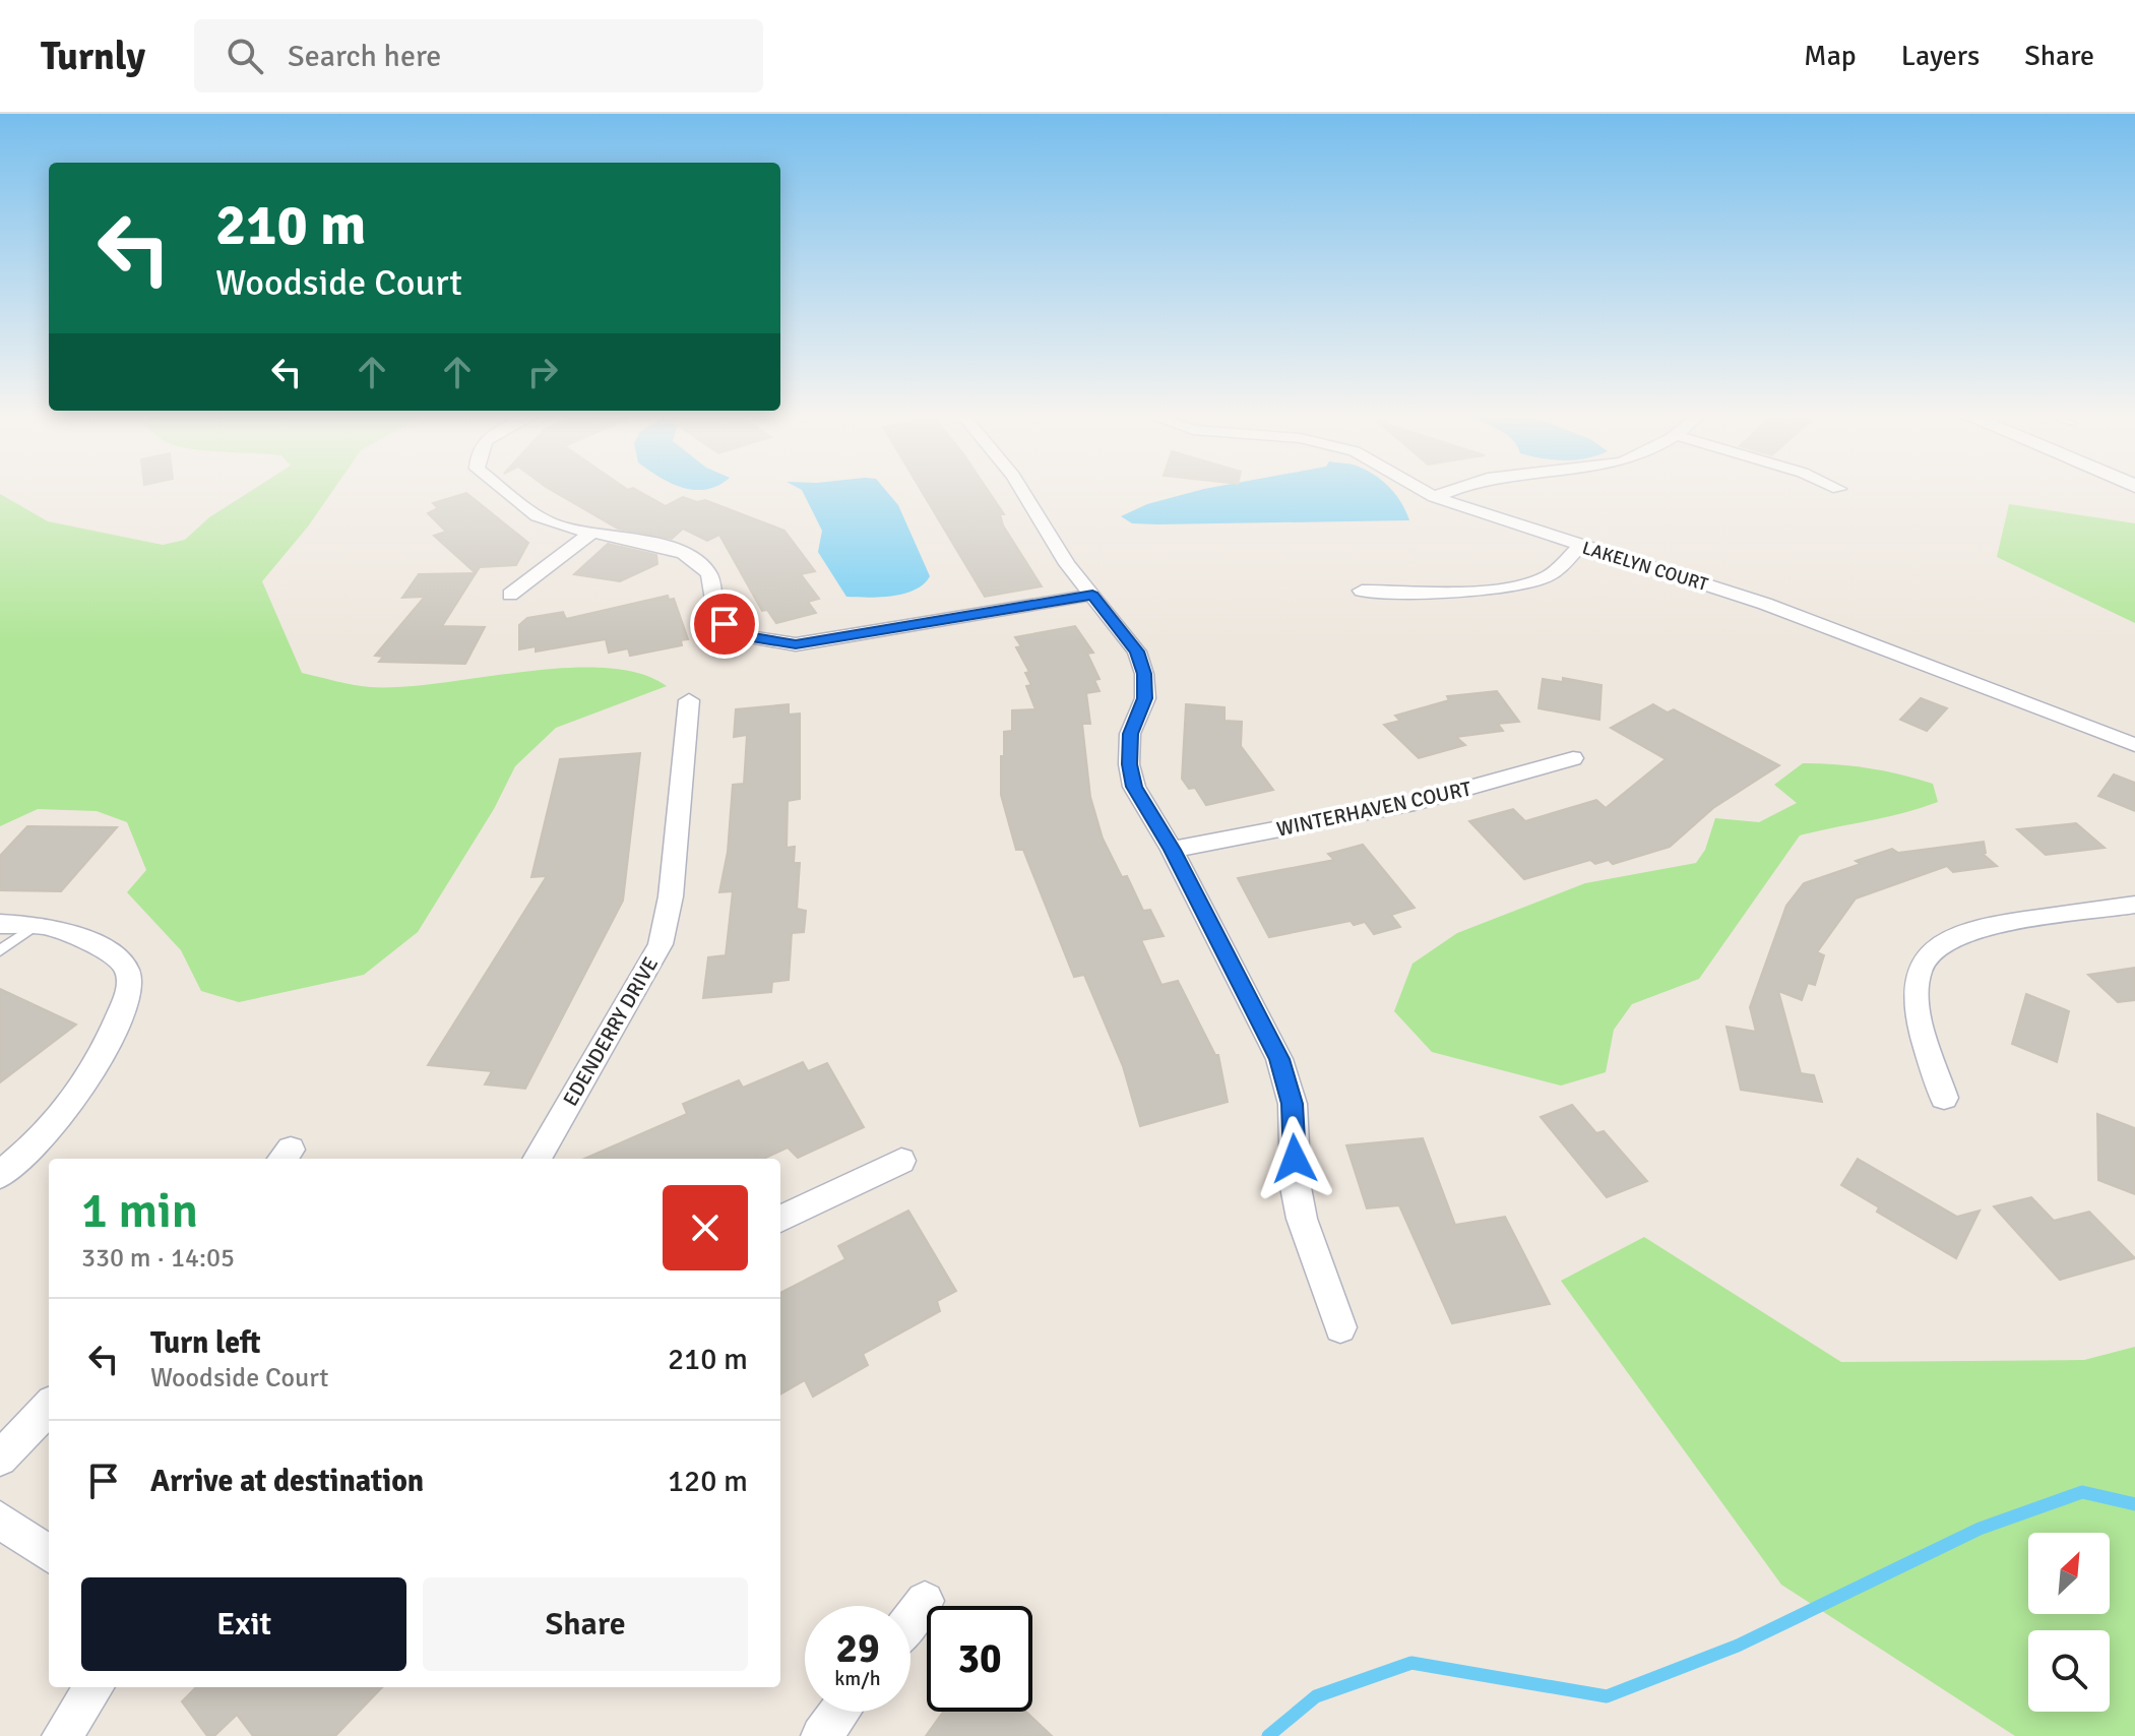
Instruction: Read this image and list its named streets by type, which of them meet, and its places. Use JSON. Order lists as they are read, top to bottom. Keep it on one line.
{"streets":{"street":["LAKELYN COURT","WINTERHAVEN COURT","EDENDERRY DRIVE"]},"north":"top right","page":{"header":"Turnly","search":"Search here","nav":["Map","Layers","Share"],"turn":["210 m","Woodside Court"],"heading":["1 min","330 m · 14:05"],"list":[{"name":"Turn left","note":"Woodside Court","value":"210 m"},{"name":"Arrive at destination","value":"120 m"}],"buttons":["Exit","Share"],"speed":"29 km/h","limit":"30"}}
